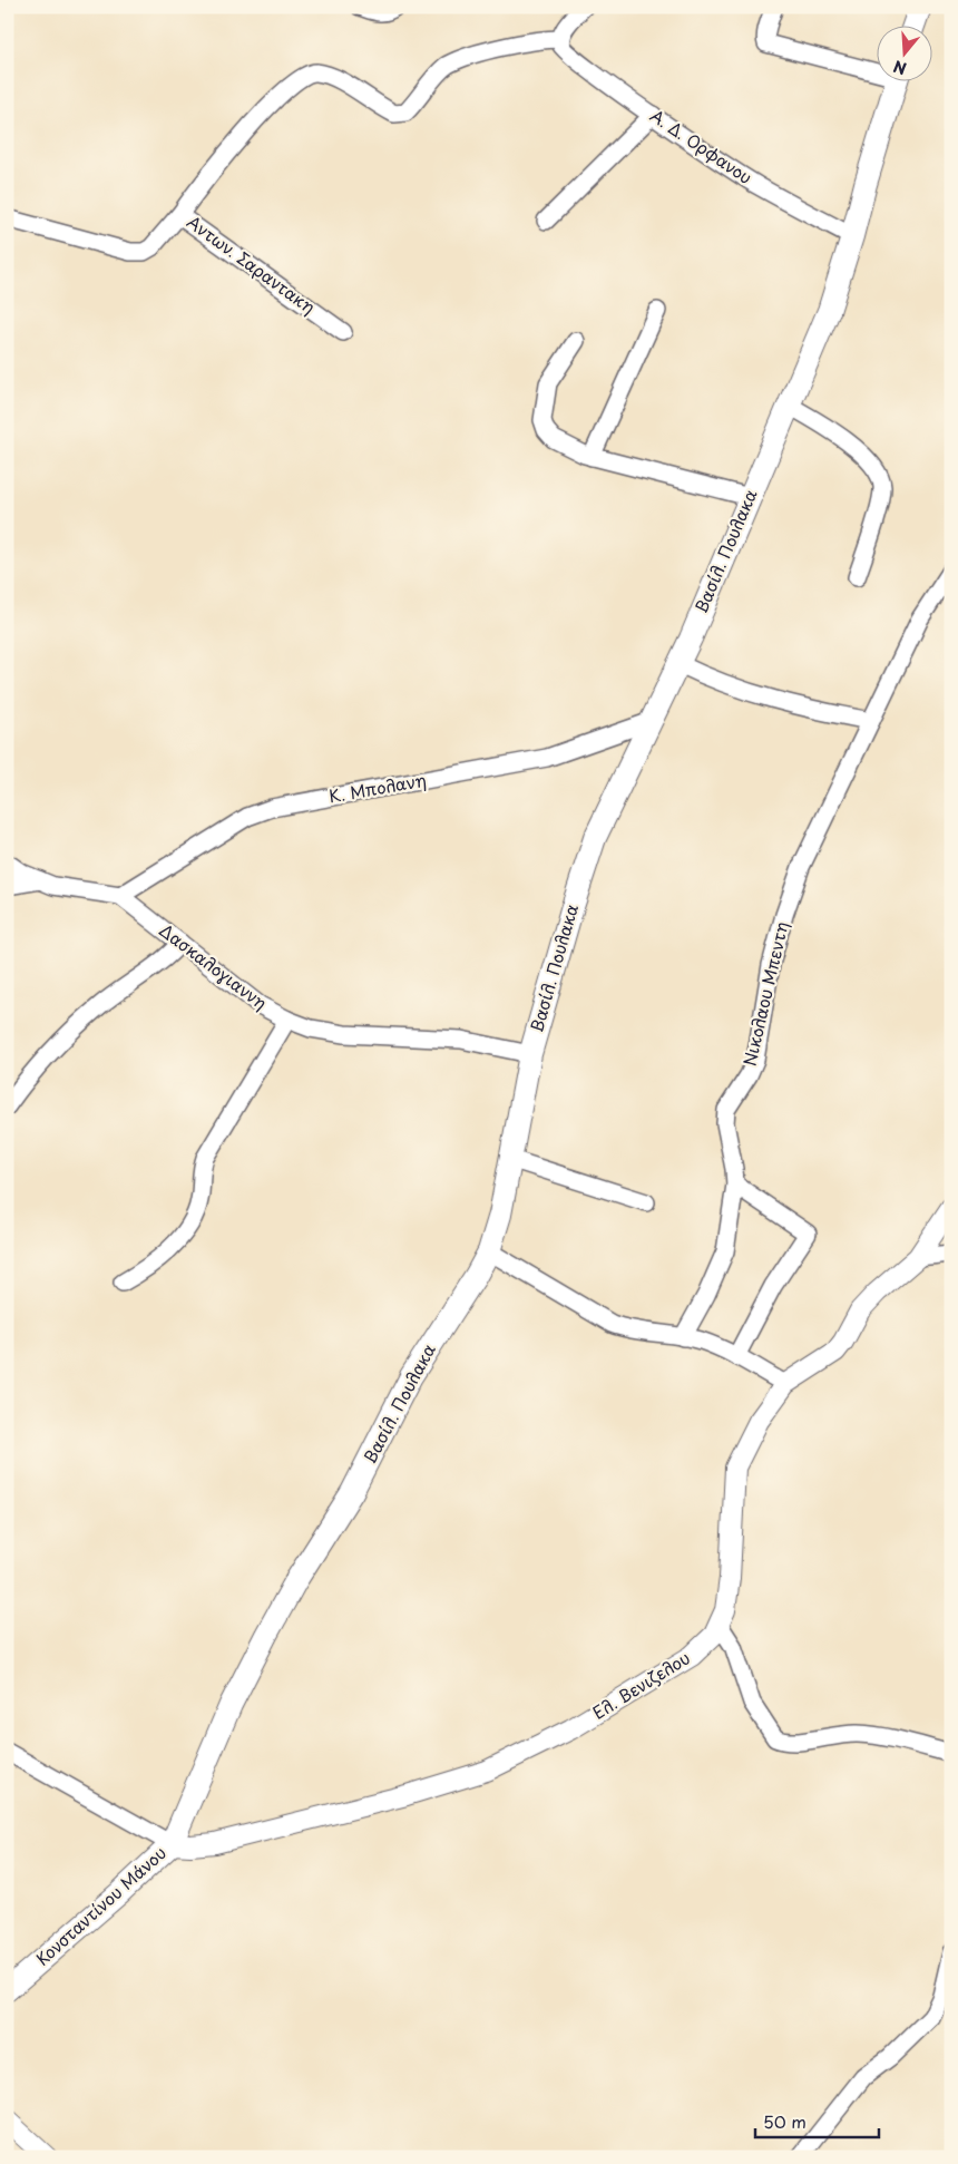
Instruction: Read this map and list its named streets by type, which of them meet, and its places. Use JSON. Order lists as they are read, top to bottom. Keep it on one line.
{"streets":{"main road":["Βασίλ. Πουλακα","Κονσταντίνου Μάνου"],"street":["Α. Δ. Ορφανου","Αντων. Σαραντακη","Κ. Μπολανη","Δασκαλογιαννη","Νικολαου Μπεντη","Ελ. Βενιζελου"]},"crossings":[["Α. Δ. Ορφανου","Βασίλ. Πουλακα"],["Βασίλ. Πουλακα","Κ. Μπολανη"],["Βασίλ. Πουλακα","Δασκαλογιαννη"],["Βασίλ. Πουλακα","Ελ. Βενιζελου"],["Βασίλ. Πουλακα","Κονσταντίνου Μάνου"],["Κ. Μπολανη","Δασκαλογιαννη"],["Ελ. Βενιζελου","Κονσταντίνου Μάνου"]],"scale_bar":"50 m","north":"bottom"}
